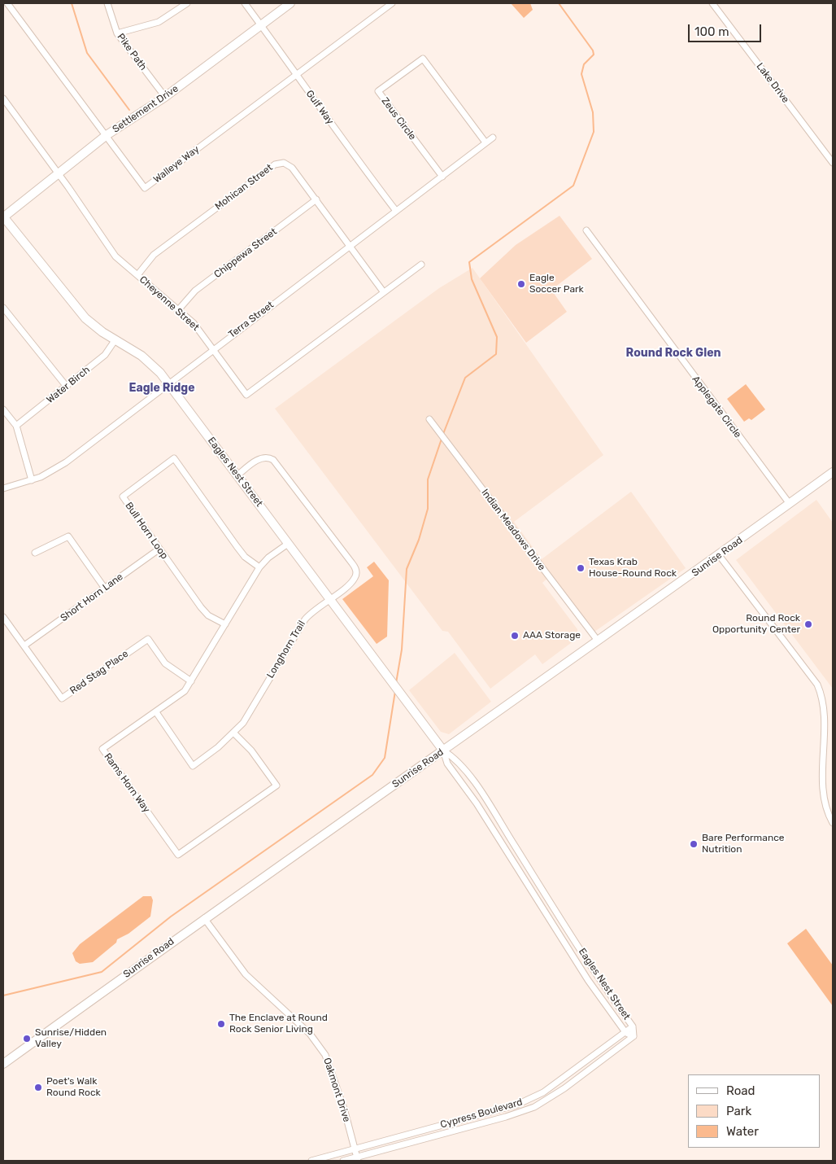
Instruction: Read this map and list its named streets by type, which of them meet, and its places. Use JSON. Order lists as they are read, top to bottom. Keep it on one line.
{"streets":{"street":["Pike Path","Lake Drive","Gulf Way","Settlement Drive","Zeus Circle","Walleye Way","Mohican Street","Chippewa Street","Cheyenne Street","Terra Street","Water Birch","Applegate Circle","Eagles Nest Street","Indian Meadows Drive","Bull Horn Loop","Sunrise Road","Short Horn Lane","Longhorn Trail","Red Stag Place","Rams Horn Way","Oakmont Drive","Cypress Boulevard"]},"crossings":[["Pike Path","Settlement Drive"],["Gulf Way","Settlement Drive"],["Gulf Way","Walleye Way"],["Gulf Way","Terra Street"],["Settlement Drive","Walleye Way"],["Settlement Drive","Cheyenne Street"],["Settlement Drive","Eagles Nest Street"],["Zeus Circle","Terra Street"],["Mohican Street","Chippewa Street"],["Mohican Street","Cheyenne Street"],["Mohican Street","Terra Street"],["Chippewa Street","Cheyenne Street"],["Cheyenne Street","Terra Street"],["Terra Street","Eagles Nest Street"],["Water Birch","Eagles Nest Street"],["Applegate Circle","Sunrise Road"],["Eagles Nest Street","Sunrise Road"],["Eagles Nest Street","Longhorn Trail"],["Eagles Nest Street","Rams Horn Way"],["Eagles Nest Street","Cypress Boulevard"],["Indian Meadows Drive","Sunrise Road"],["Bull Horn Loop","Short Horn Lane"],["Bull Horn Loop","Rams Horn Way"],["Sunrise Road","Oakmont Drive"],["Short Horn Lane","Red Stag Place"],["Longhorn Trail","Rams Horn Way"],["Red Stag Place","Rams Horn Way"],["Oakmont Drive","Cypress Boulevard"]],"districts":["Round Rock Glen","Eagle Ridge"],"places":["Eagle Soccer Park","Texas Krab House-Round Rock","Round Rock Opportunity Center","AAA Storage","Bare Performance Nutrition","The Enclave at Round Rock Senior Living","Sunrise/Hidden Valley","Poet's Walk Round Rock"],"legend":["Road","Park","Water"],"scale_bar":"100 m"}
